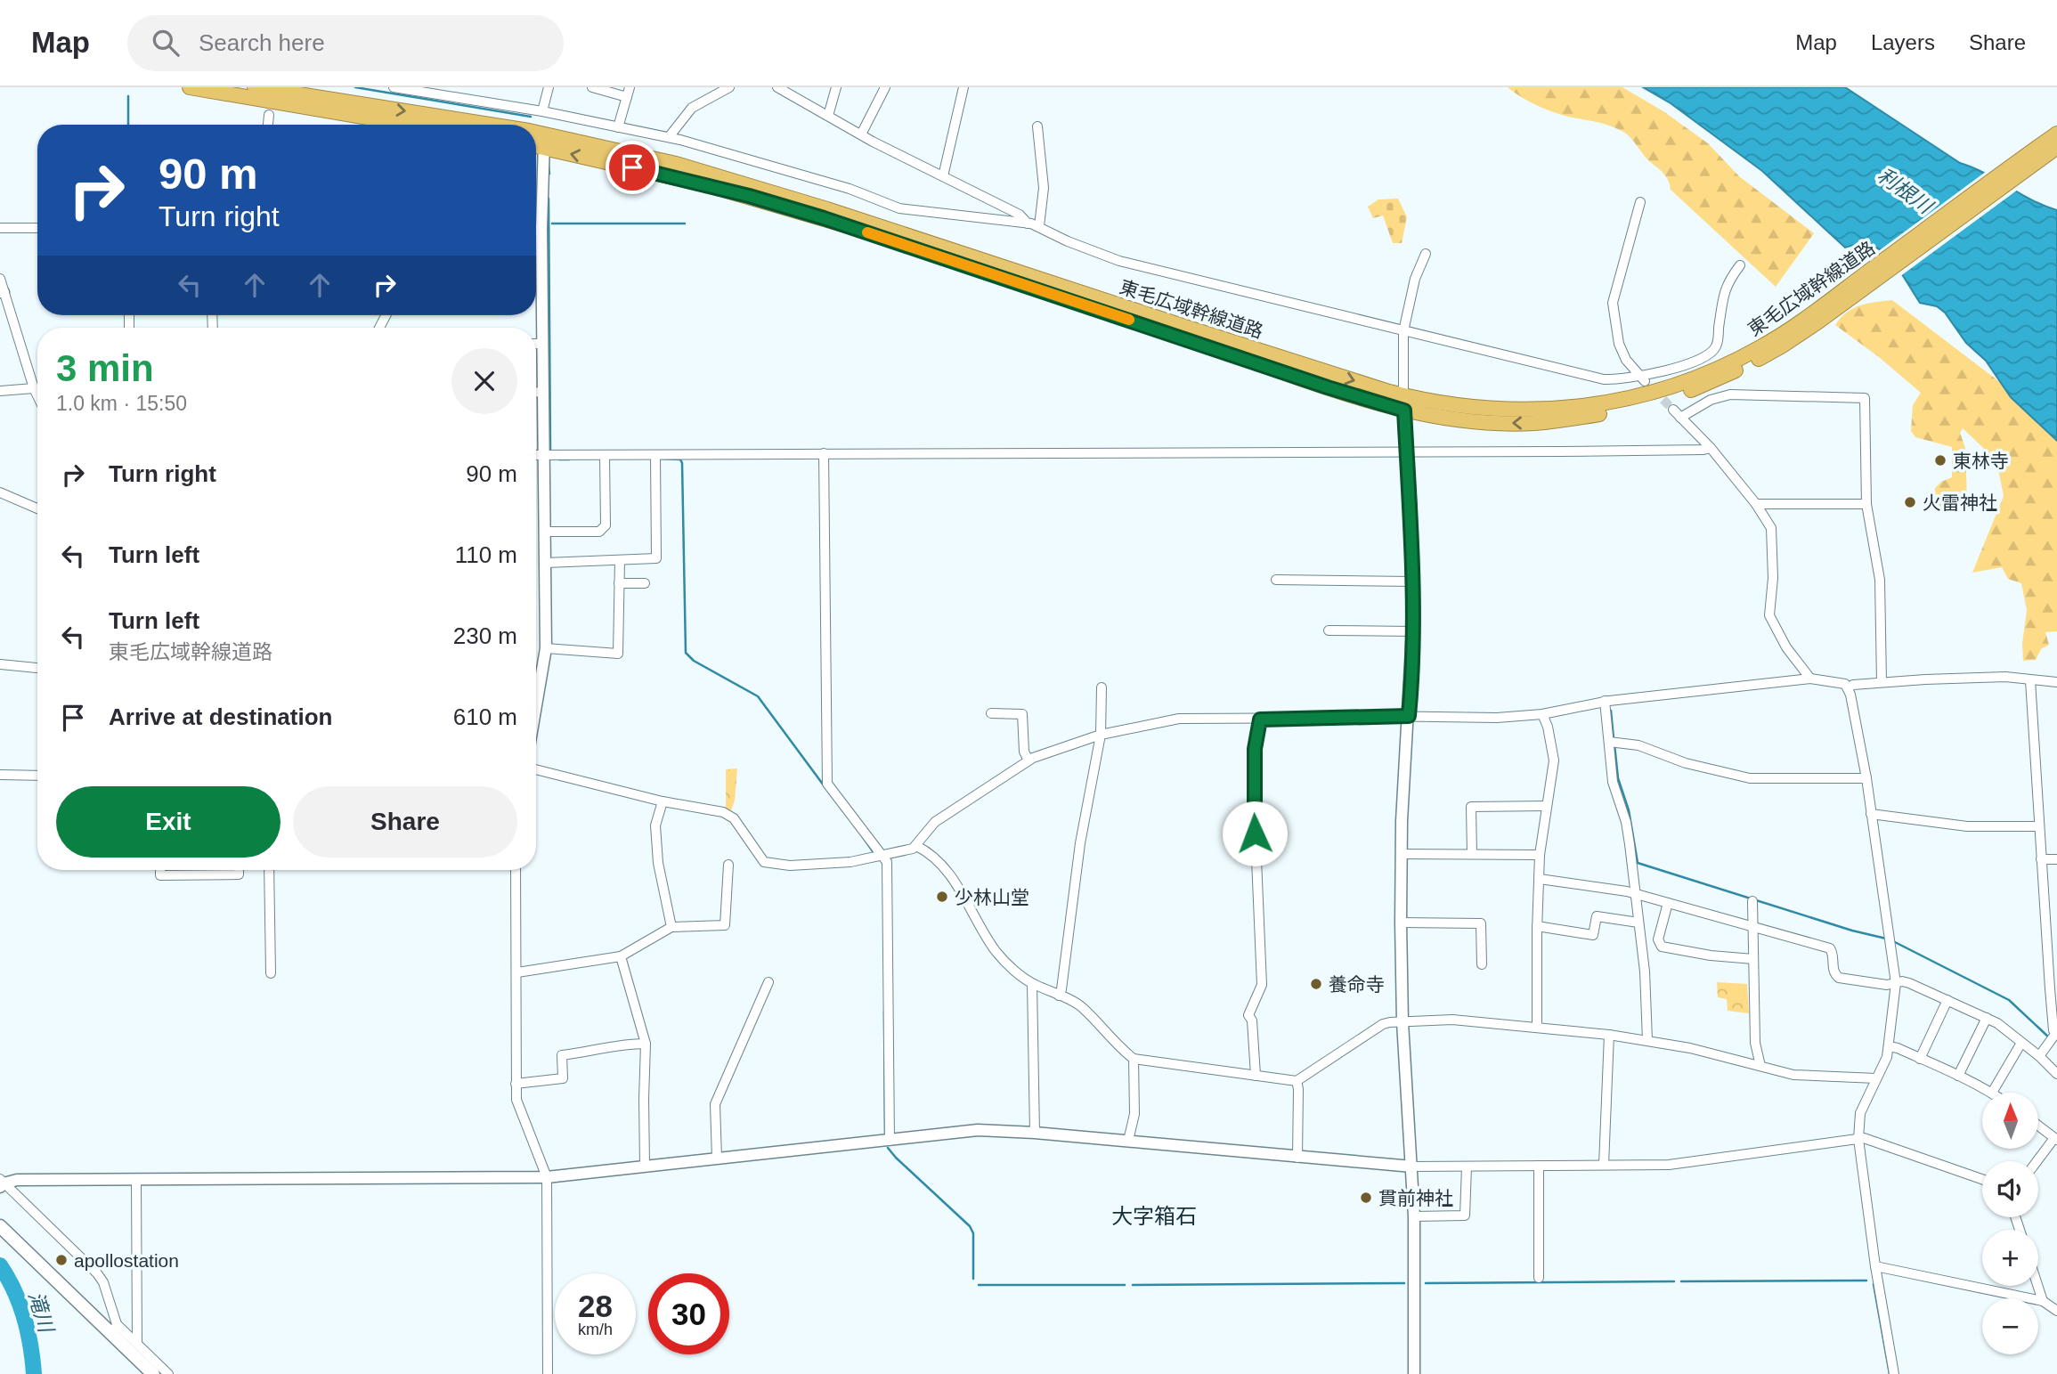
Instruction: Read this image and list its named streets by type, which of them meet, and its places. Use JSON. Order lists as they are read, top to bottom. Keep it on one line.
{"streets":{"highway":["東毛広域幹線道路"]},"districts":["大字箱石"],"water":["利根川","滝川"],"places":["東林寺","火雷神社","少林山堂","養命寺","貫前神社","apollostation"],"north":"top","page":{"header":"Map","search":"Search here","nav":["Map","Layers","Share"],"turn":["90 m","Turn right"],"heading":["3 min","1.0 km · 15:50"],"list":[{"name":"Turn right","value":"90 m"},{"name":"Turn left","value":"110 m"},{"name":"Turn left","note":"東毛広域幹線道路","value":"230 m"},{"name":"Arrive at destination","value":"610 m"}],"buttons":["Exit","Share"],"map_buttons":["+","−"],"speed":"28 km/h","limit":"30"}}
